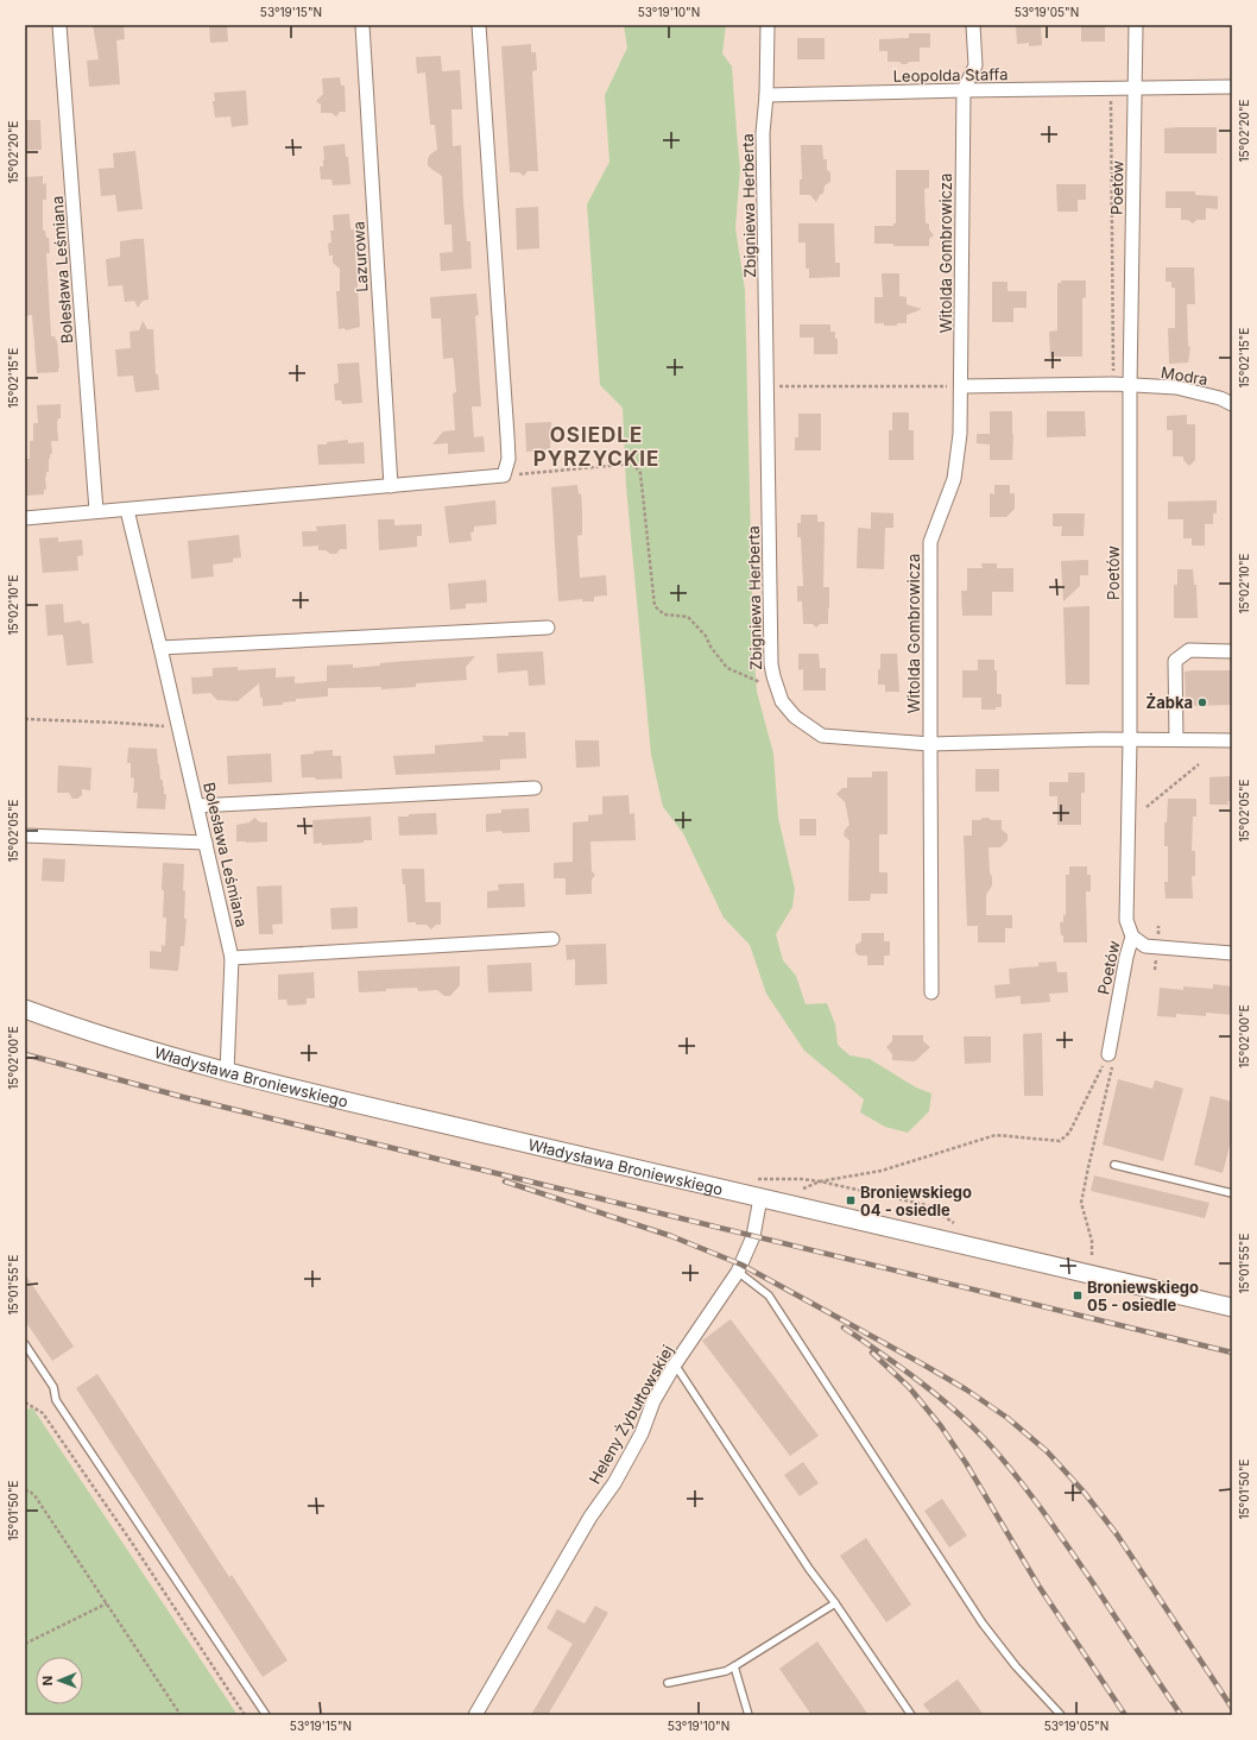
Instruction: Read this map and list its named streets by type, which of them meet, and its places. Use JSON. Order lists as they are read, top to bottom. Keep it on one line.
{"streets":{"main road":["Władysława Broniewskiego"],"street":["Leopolda Staffa","Poetów","Zbigniewa Herberta","Witolda Gombrowicza","Lazurowa","Bolesława Leśmiana","Modra","Heleny Żybułtowskiej"]},"crossings":[["Leopolda Staffa","Poetów"],["Leopolda Staffa","Zbigniewa Herberta"],["Leopolda Staffa","Witolda Gombrowicza"],["Poetów","Zbigniewa Herberta"],["Poetów","Modra"],["Zbigniewa Herberta","Witolda Gombrowicza"],["Bolesława Leśmiana","Władysława Broniewskiego"],["Władysława Broniewskiego","Heleny Żybułtowskiej"]],"districts":["OSIEDLE PYRZYCKIE"],"places":{"other":["Żabka"],"transit":["Broniewskiego 04 - osiedle","Broniewskiego 05 - osiedle"]},"north":"left","coordinates":["53°19'15\"N","53°19'10\"N","53°19'05\"N","15°02'20\"E","15°02'15\"E","15°02'10\"E","15°02'05\"E","15°02'00\"E","15°01'55\"E","15°01'50\"E"]}
